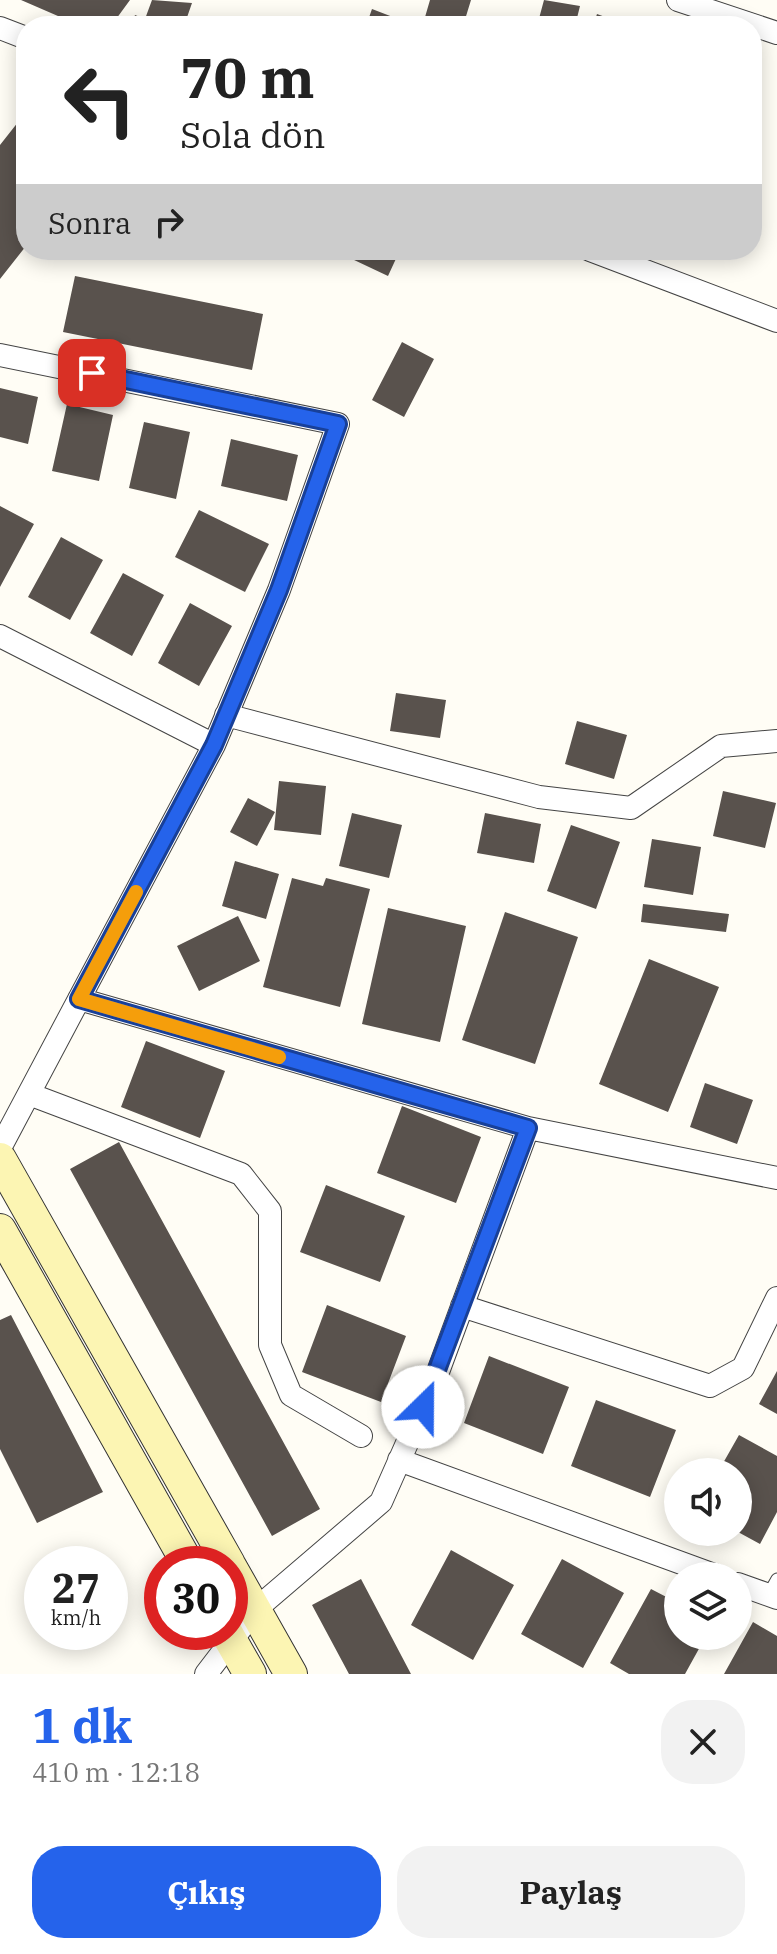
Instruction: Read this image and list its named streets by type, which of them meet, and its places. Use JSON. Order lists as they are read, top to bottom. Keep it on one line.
{"page":{"turn":["70 m","Sola dön"],"then":"Sonra","speed":"27 km/h","limit":"30","heading":["1 dk","410 m · 12:18"],"buttons":["Çıkış","Paylaş"]}}
